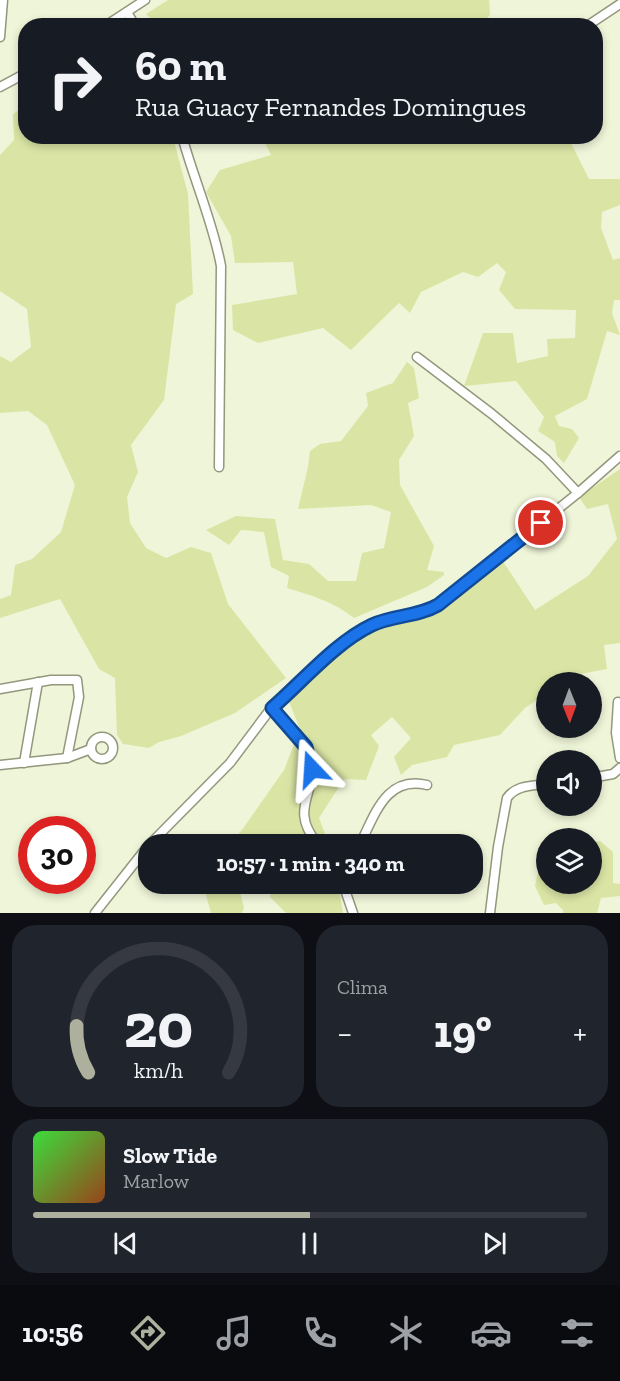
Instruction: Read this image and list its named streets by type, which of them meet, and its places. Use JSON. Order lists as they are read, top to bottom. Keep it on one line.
{"north":"bottom","page":{"turn":["60 m","Rua Guacy Fernandes Domingues"],"limit":"30","trip":"10:57 · 1 min · 340 m","tile":"Clima","heat":["−","19°","+"],"song":["Slow Tide","Marlow"],"tabs":"10:56","gauge":["20","km/h"]}}
